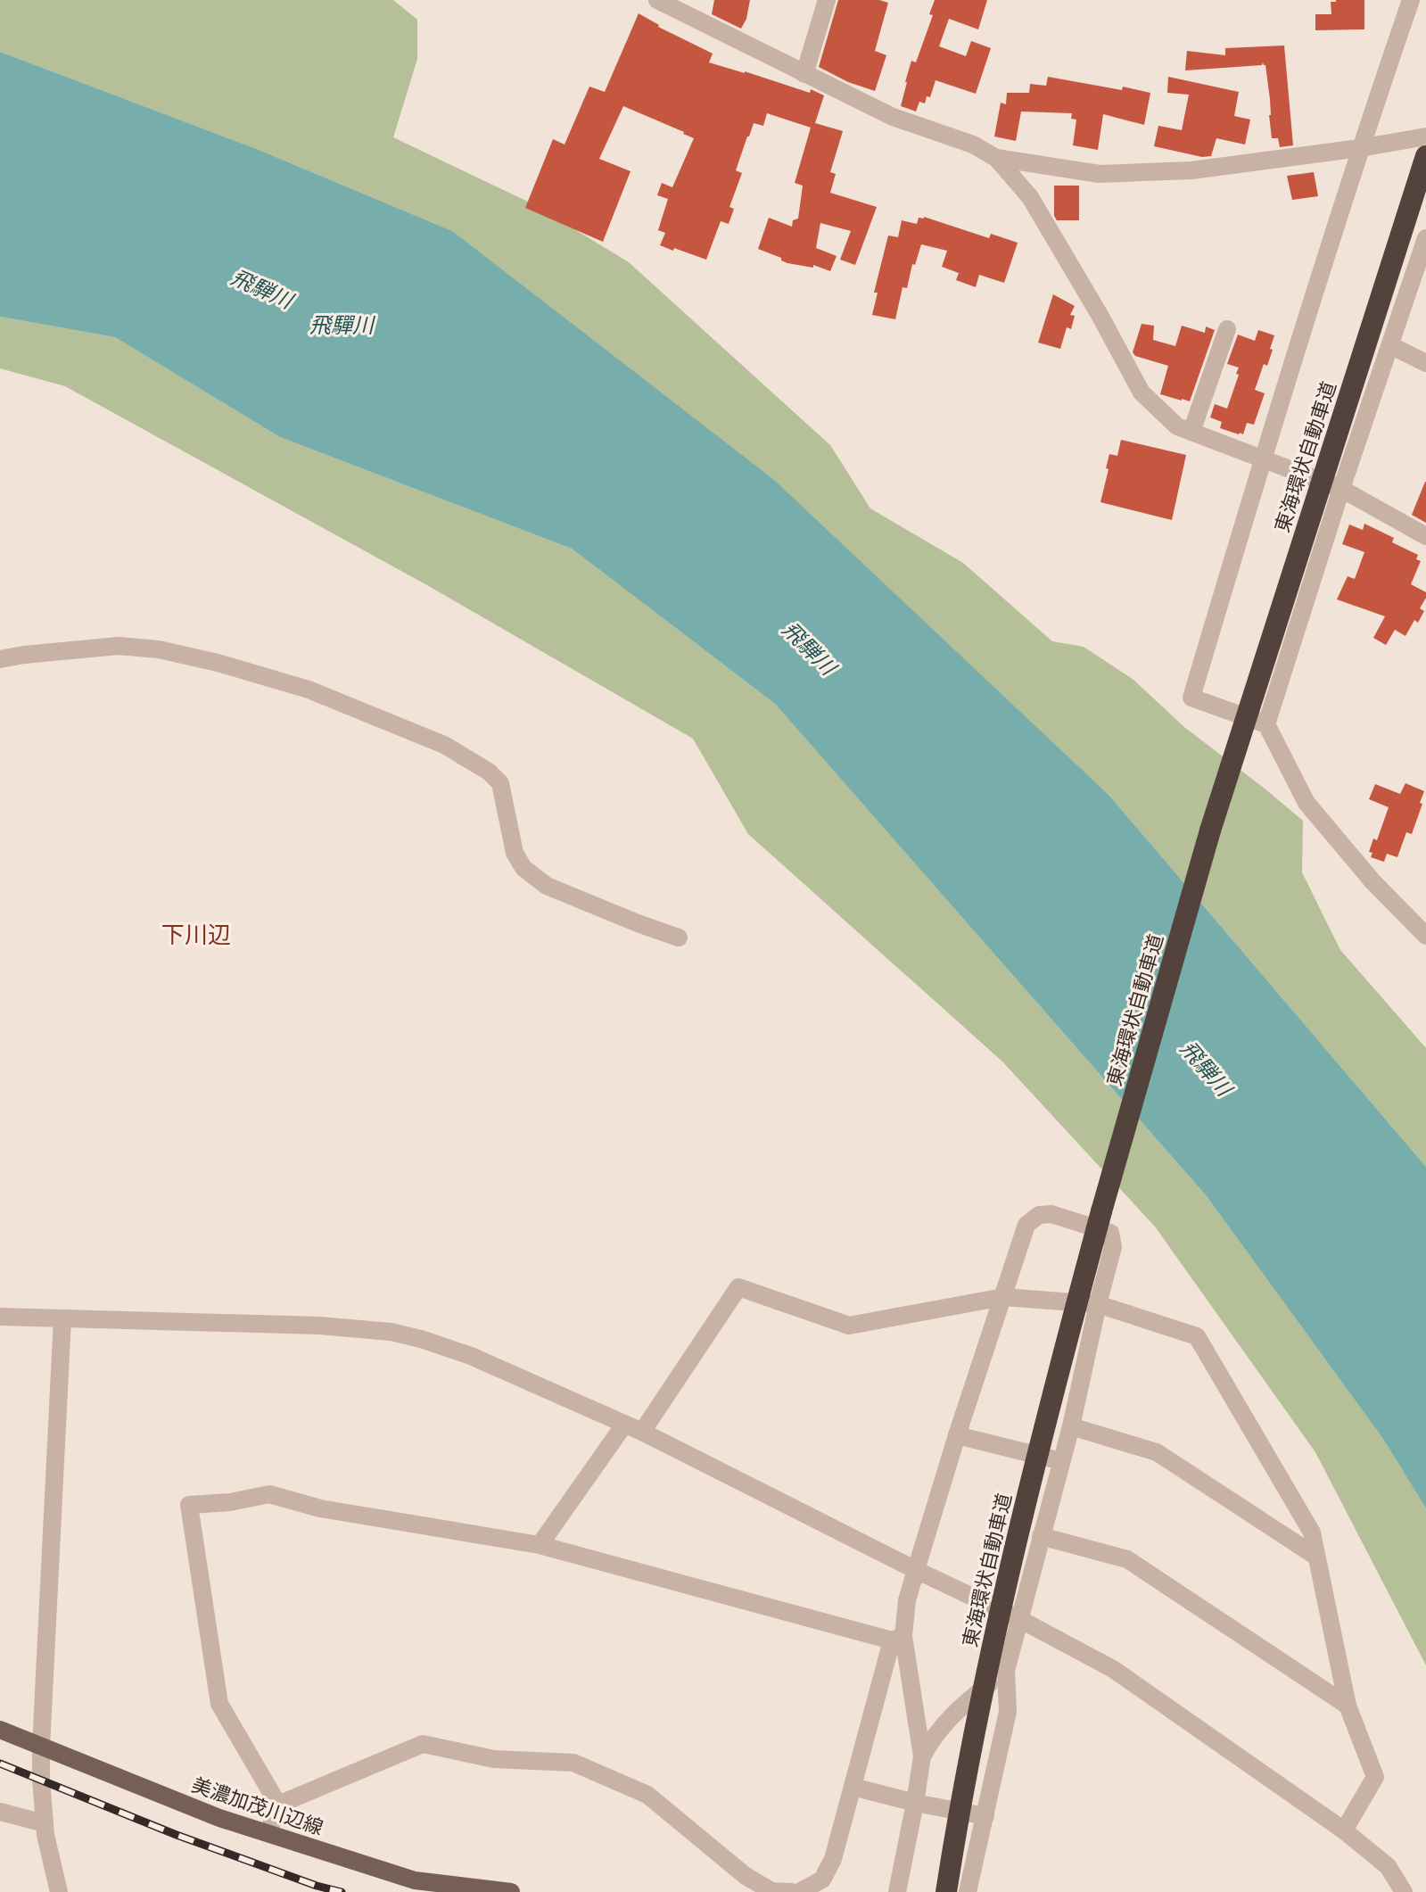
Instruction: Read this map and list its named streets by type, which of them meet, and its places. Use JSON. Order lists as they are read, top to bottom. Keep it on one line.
{"streets":{"highway":["東海環状自動車道"],"main road":["美濃加茂川辺線"]},"districts":["下川辺"],"water":["飛騨川","飛驒川"]}
